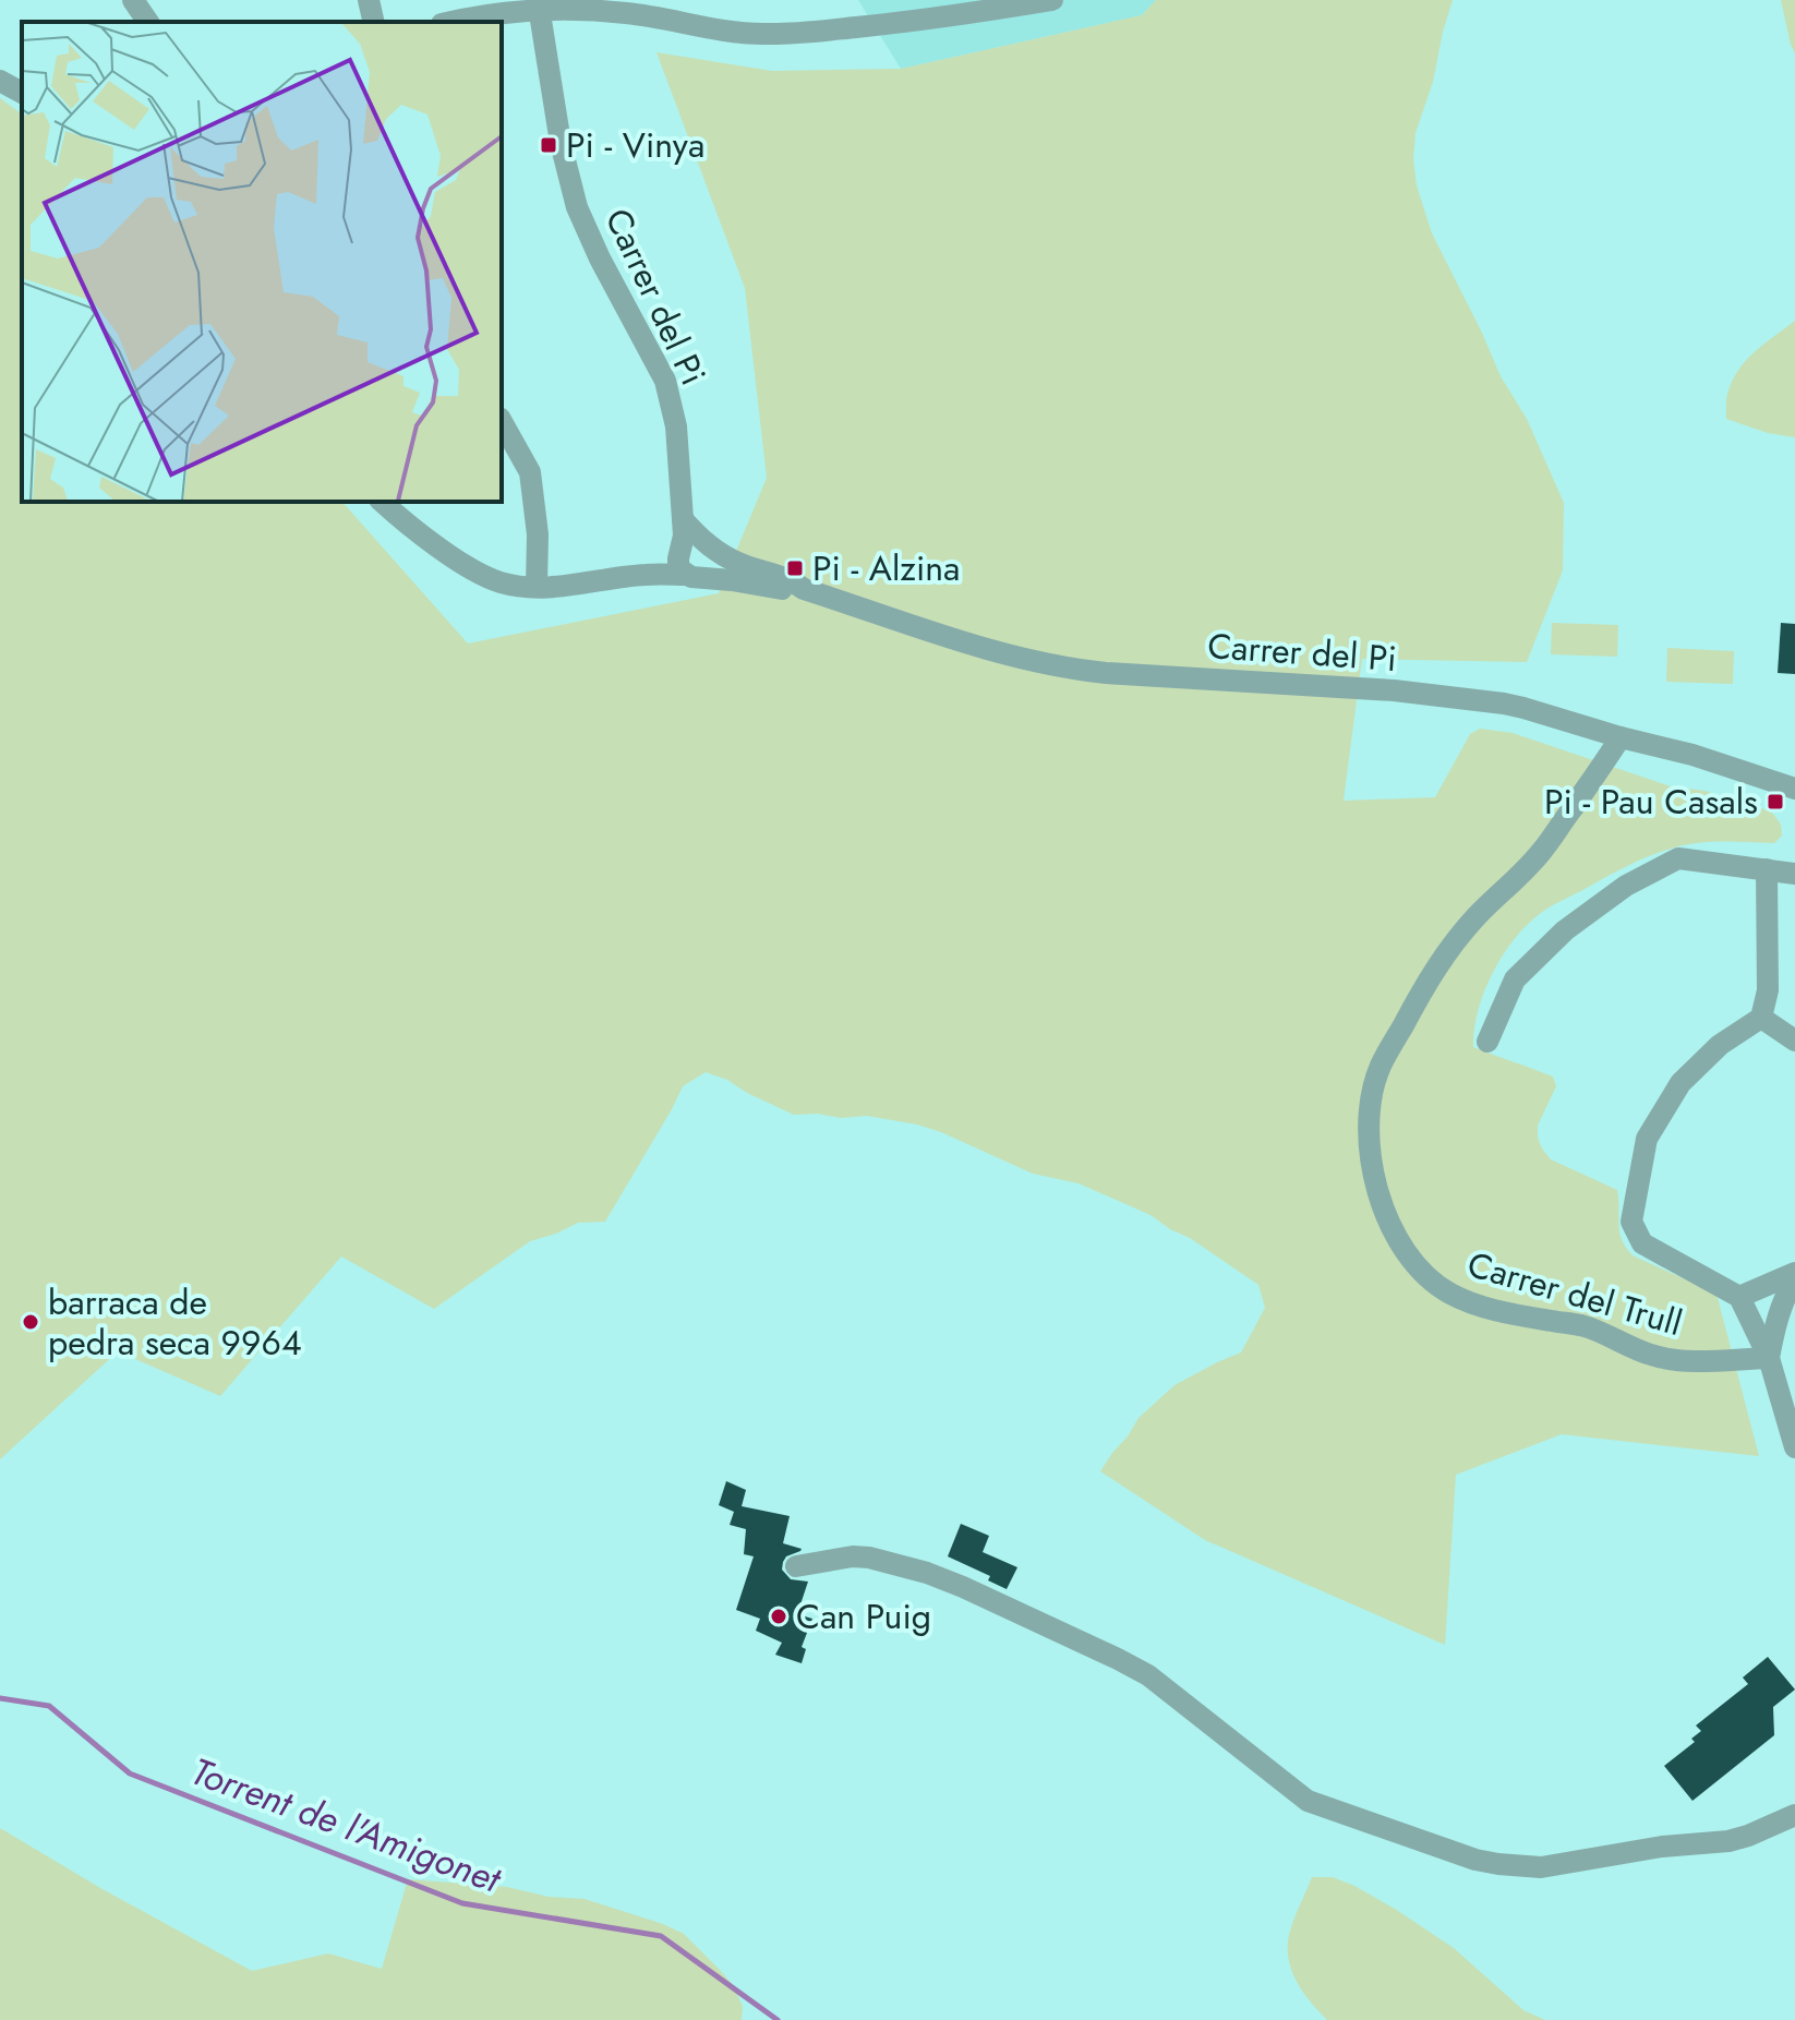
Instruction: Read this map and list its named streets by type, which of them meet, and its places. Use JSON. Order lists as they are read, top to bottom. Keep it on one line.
{"streets":{"street":["Carrer del Pi","Carrer del Trull"]},"crossings":[["Carrer del Pi","Carrer del Trull"]],"water":["Torrent de l'Amigonet"],"places":{"transit":["Pi - Vinya","Pi - Alzina","Pi - Pau Casals"],"other":["barraca de pedra seca 9964","Can Puig"]}}
